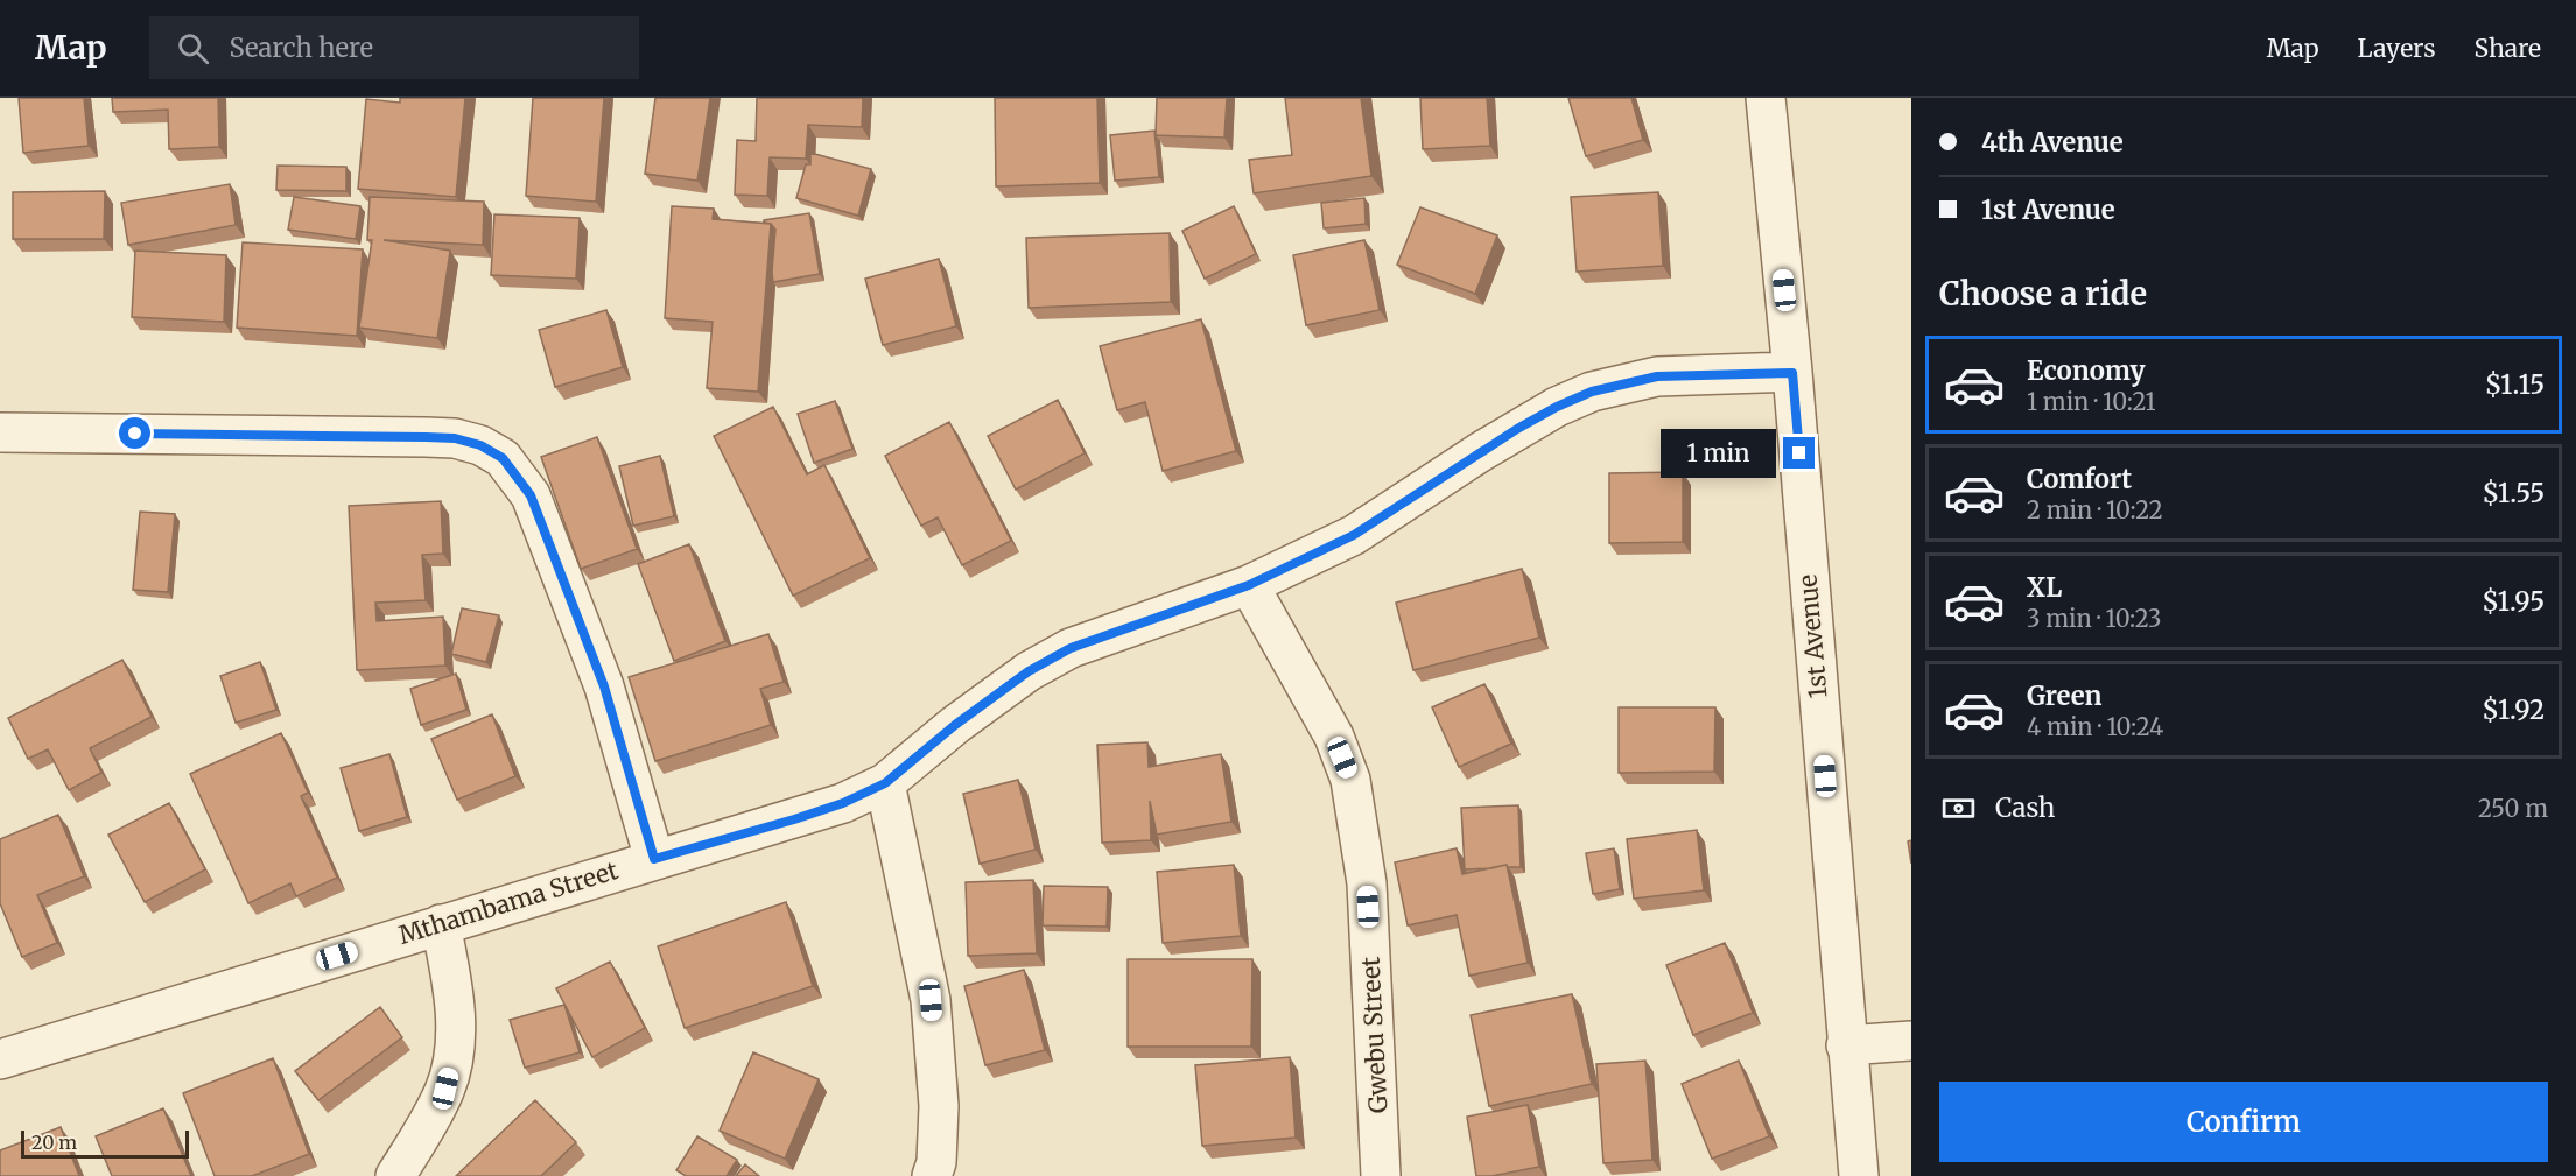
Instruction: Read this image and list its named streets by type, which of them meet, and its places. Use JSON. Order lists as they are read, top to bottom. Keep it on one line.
{"streets":{"street":["1st Avenue","Mthambama Street","Gwebu Street"]},"crossings":[["1st Avenue","Mthambama Street"],["Mthambama Street","Gwebu Street"]],"scale_bar":"20 m","page":{"header":"Map","search":"Search here","nav":["Map","Layers","Share"],"banner":["4th Avenue","1st Avenue"],"heading":"Choose a ride","list":[{"name":"Economy","note":"1 min · 10:21","value":"$1.15"},{"name":"Comfort","note":"2 min · 10:22","value":"$1.55"},{"name":"XL","note":"3 min · 10:23","value":"$1.95"},{"name":"Green","note":"4 min · 10:24","value":"$1.92"}],"bubble":"1 min","pay":["Cash","250 m"],"buttons":"Confirm","scale":"20 m"}}
